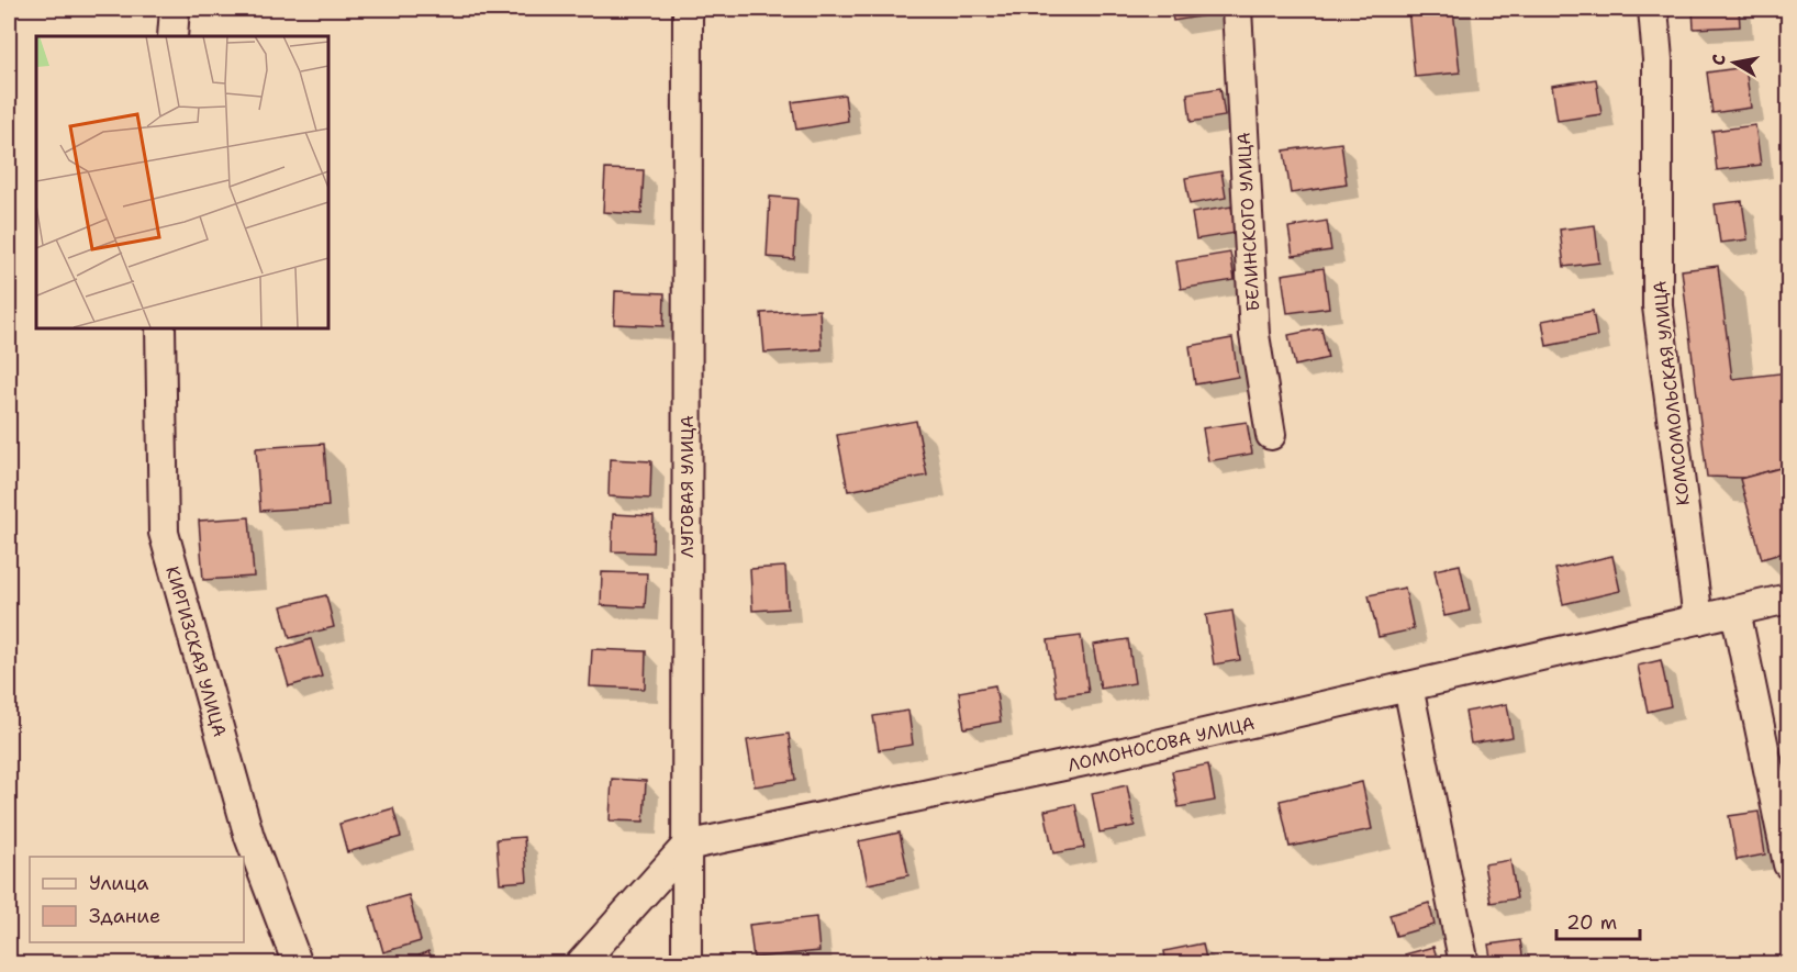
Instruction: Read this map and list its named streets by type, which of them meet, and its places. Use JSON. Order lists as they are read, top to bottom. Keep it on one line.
{"streets":{"street":["БЕЛИНСКОГО УЛИЦА","КОМСОМОЛЬСКАЯ УЛИЦА","ЛУГОВАЯ УЛИЦА","КИРГИЗСКАЯ УЛИЦА","ЛОМОНОСОВА УЛИЦА"]},"crossings":[["КОМСОМОЛЬСКАЯ УЛИЦА","ЛОМОНОСОВА УЛИЦА"],["ЛУГОВАЯ УЛИЦА","ЛОМОНОСОВА УЛИЦА"]],"legend":["Улица","Здание"],"scale_bar":"20 m","north":"left"}
